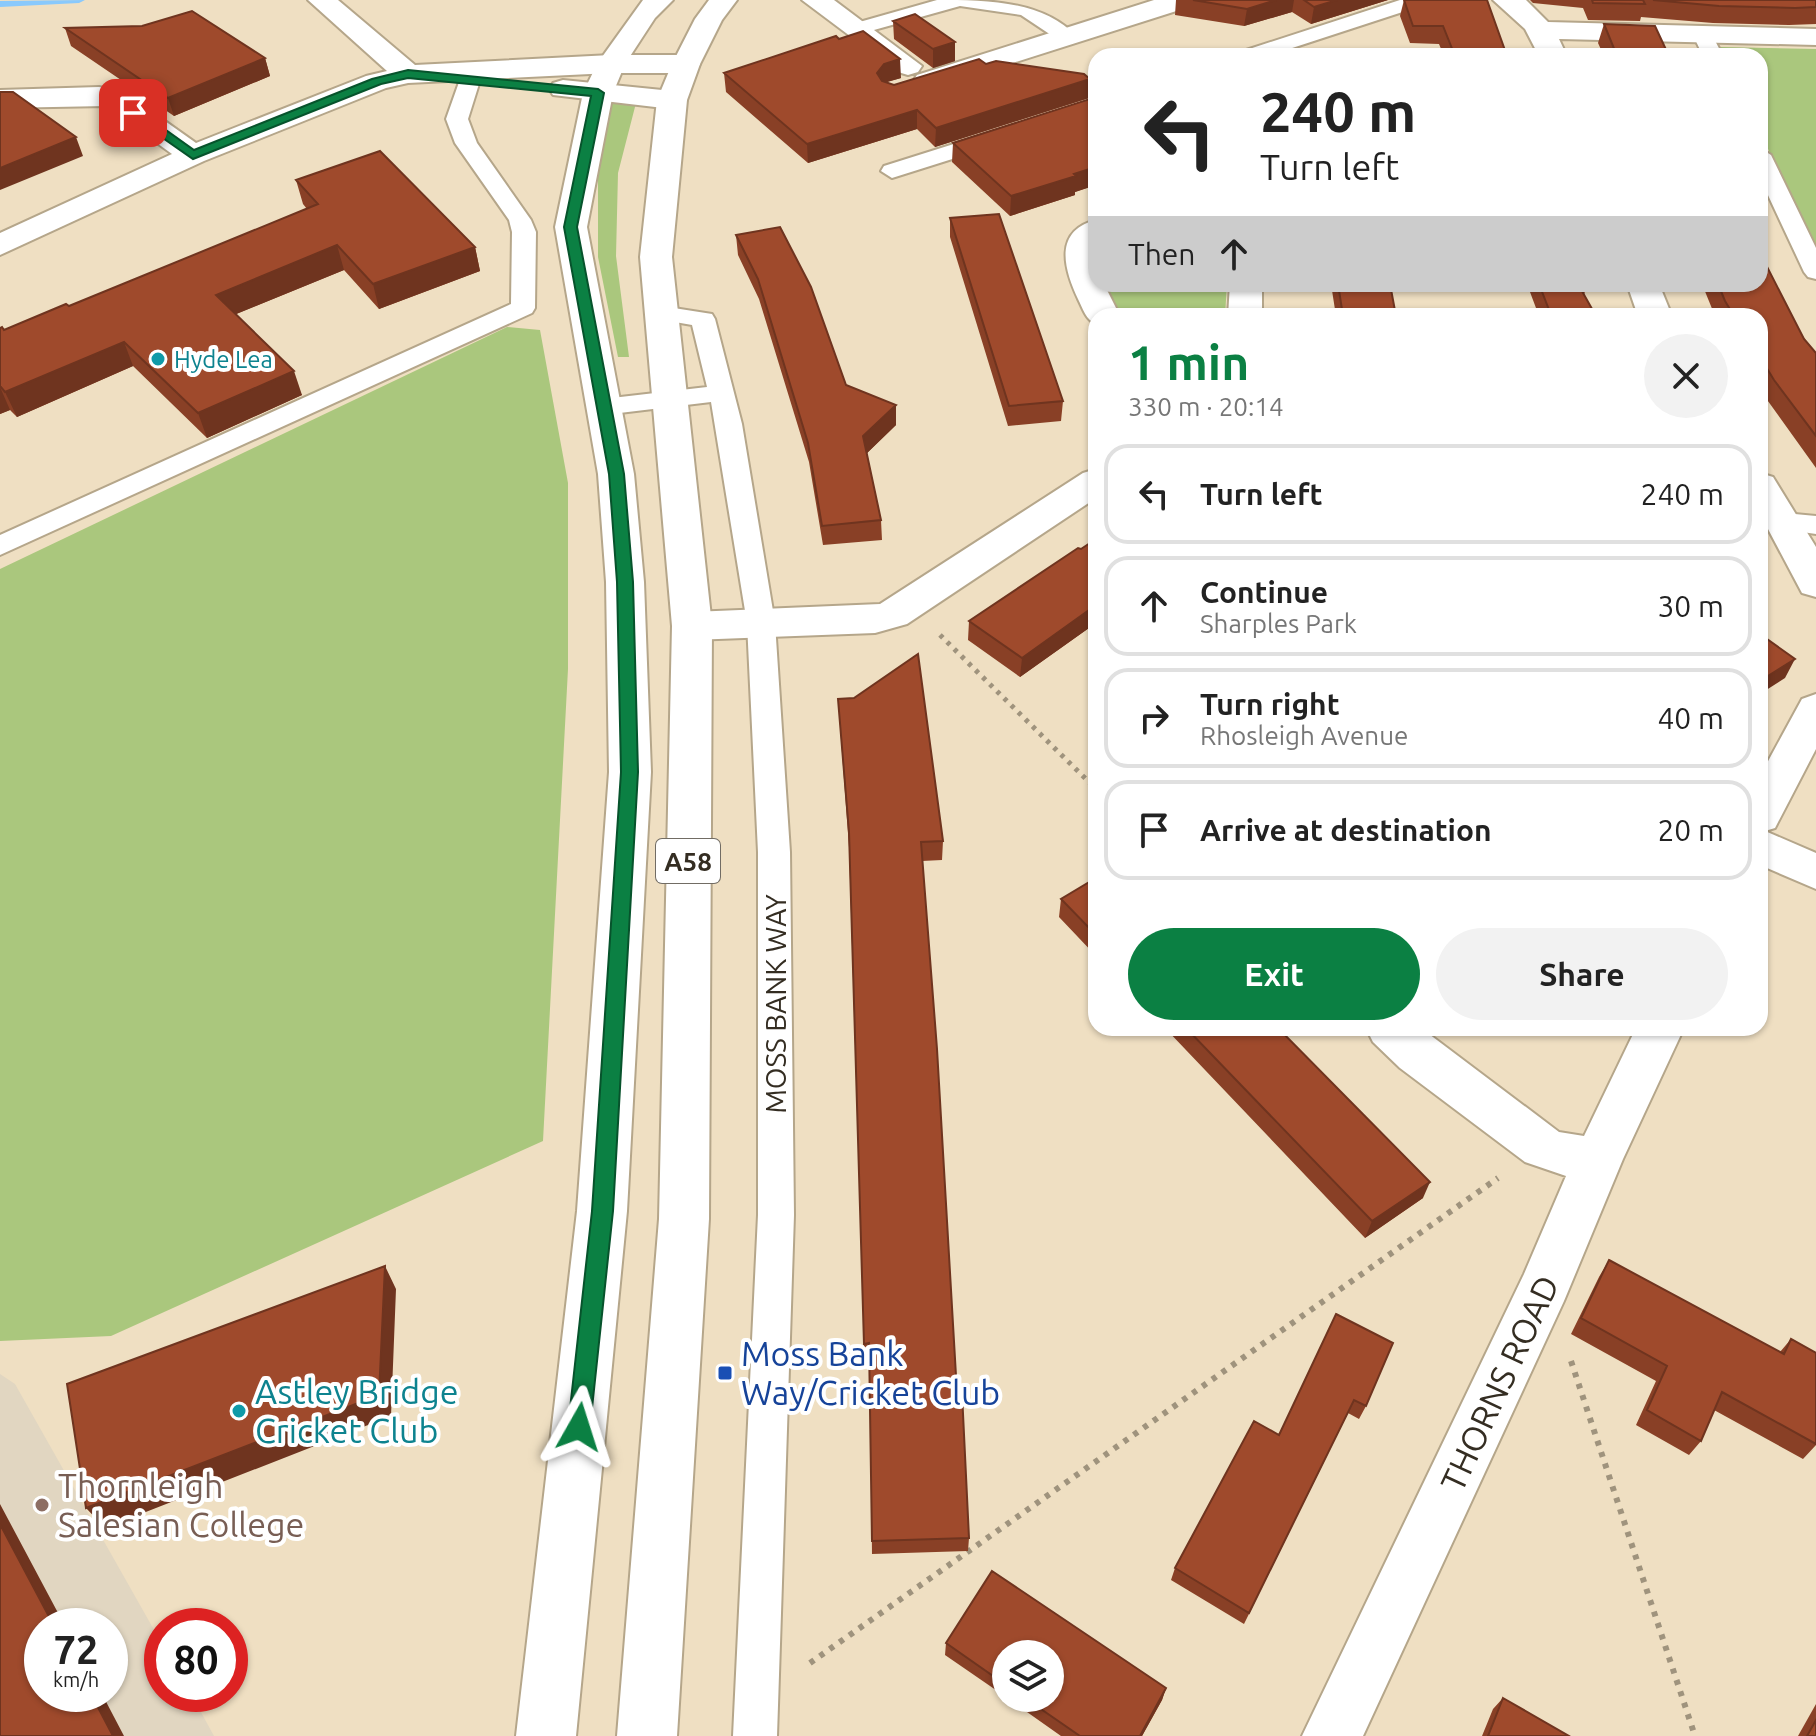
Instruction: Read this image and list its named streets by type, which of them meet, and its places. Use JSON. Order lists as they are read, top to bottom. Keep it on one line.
{"streets":{"main road":["A58","THORNS ROAD"],"lane":["MOSS BANK WAY"]},"crossings":[["A58","MOSS BANK WAY"]],"places":{"other":["Hyde Lea","Astley Bridge Cricket Club","Thornleigh Salesian College"],"transit":["Moss Bank Way/Cricket Club"]},"page":{"turn":["240 m","Turn left"],"then":"Then","heading":["1 min","330 m · 20:14"],"list":[{"name":"Turn left","value":"240 m"},{"name":"Continue","note":"Sharples Park","value":"30 m"},{"name":"Turn right","note":"Rhosleigh Avenue","value":"40 m"},{"name":"Arrive at destination","value":"20 m"}],"buttons":["Exit","Share"],"speed":"72 km/h","limit":"80"}}
